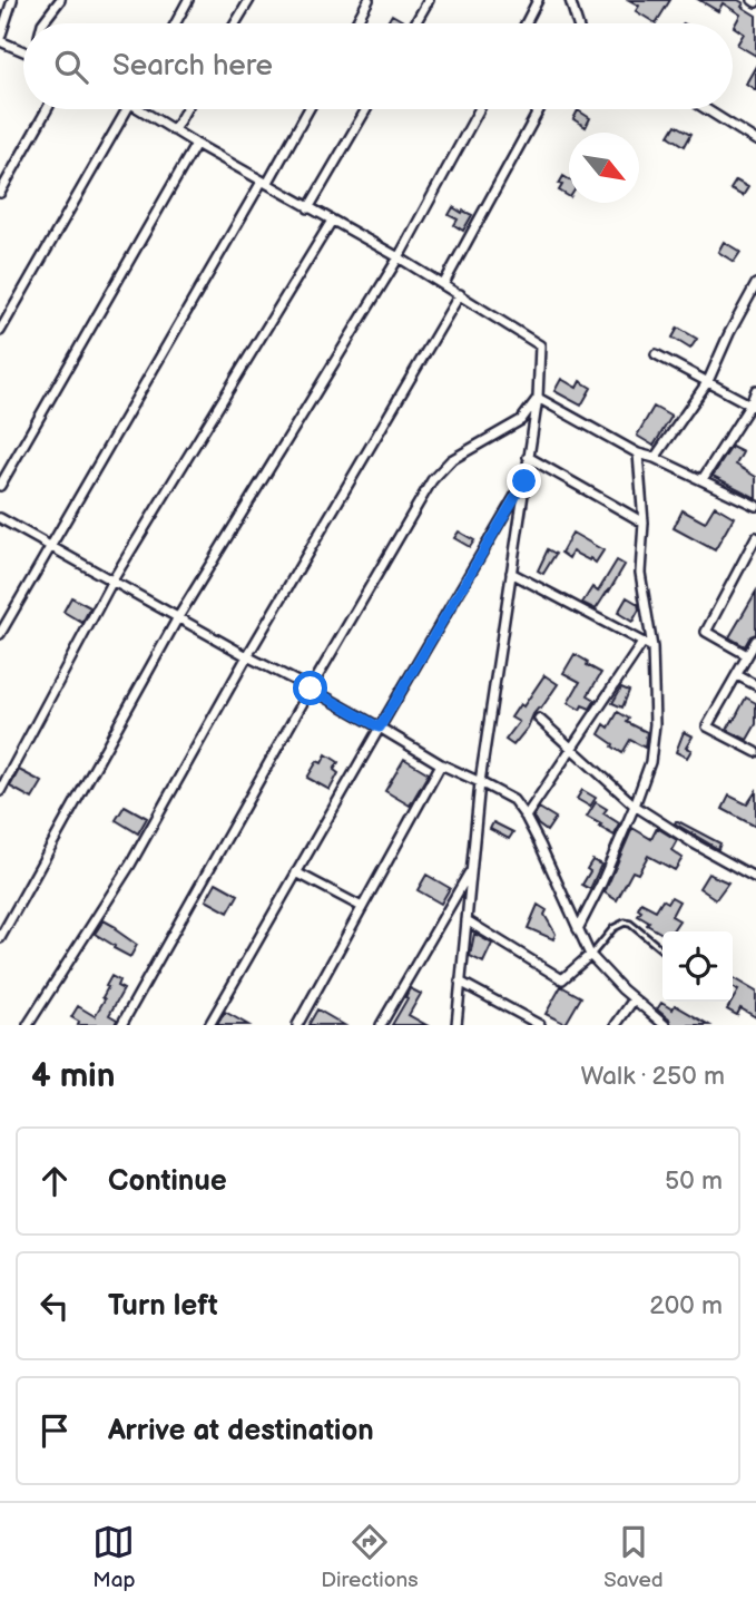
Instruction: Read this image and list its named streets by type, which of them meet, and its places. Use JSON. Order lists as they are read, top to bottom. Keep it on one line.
{"north":"bottom right","page":{"search":"Search here","heading":["4 min","Walk · 250 m"],"list":[["Continue","50 m"],["Turn left","200 m"],"Arrive at destination"],"nav":["Map","Directions","Saved"]}}
